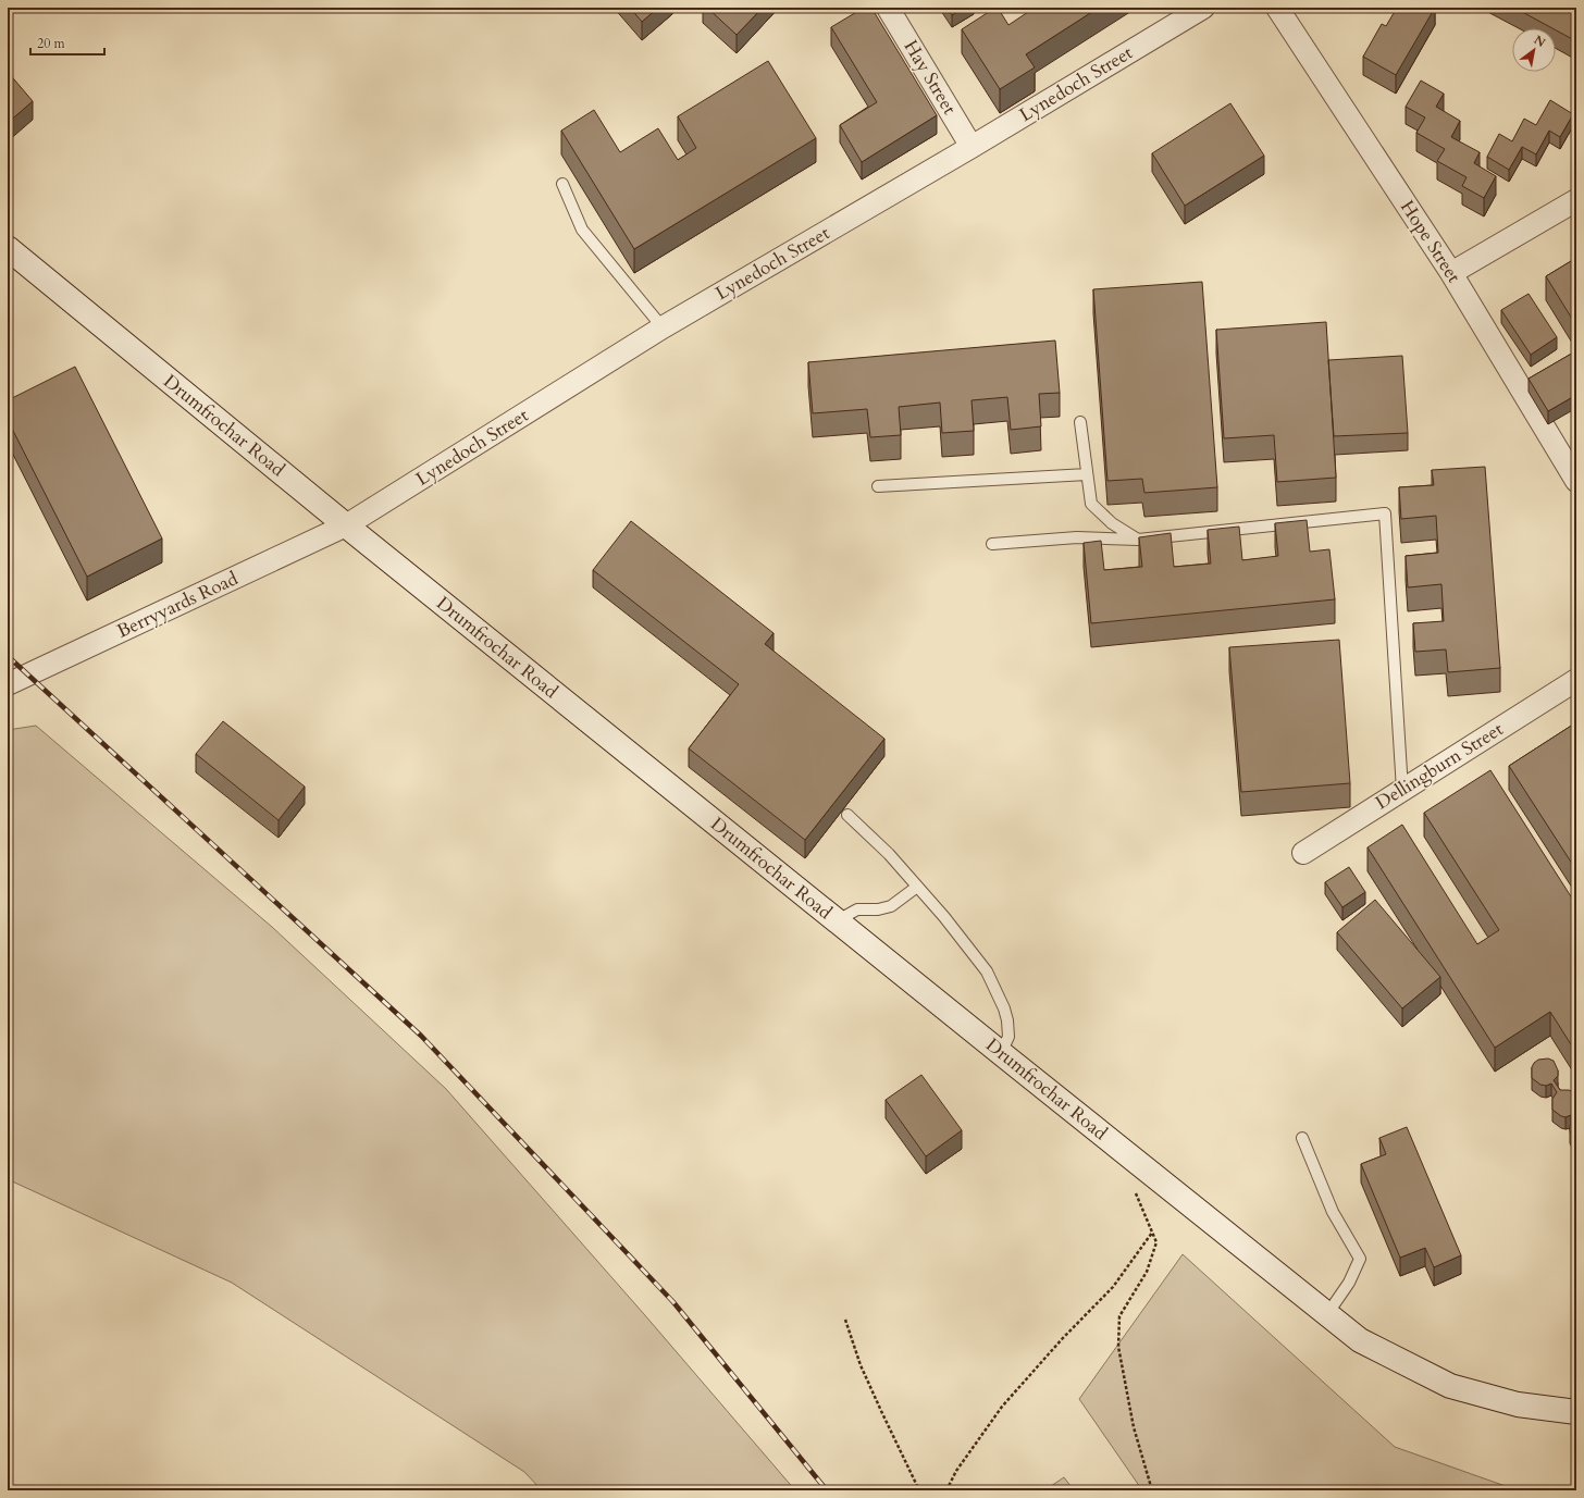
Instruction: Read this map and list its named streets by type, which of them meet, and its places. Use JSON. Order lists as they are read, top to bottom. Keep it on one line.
{"streets":{"main road":["Drumfrochar Road"],"street":["Hay Street","Lynedoch Street","Hope Street","Berryyards Road","Dellingburn Street"]},"crossings":[["Hay Street","Lynedoch Street"],["Lynedoch Street","Drumfrochar Road"],["Lynedoch Street","Berryyards Road"],["Drumfrochar Road","Berryyards Road"]],"scale_bar":"20 m","north":"top right"}
